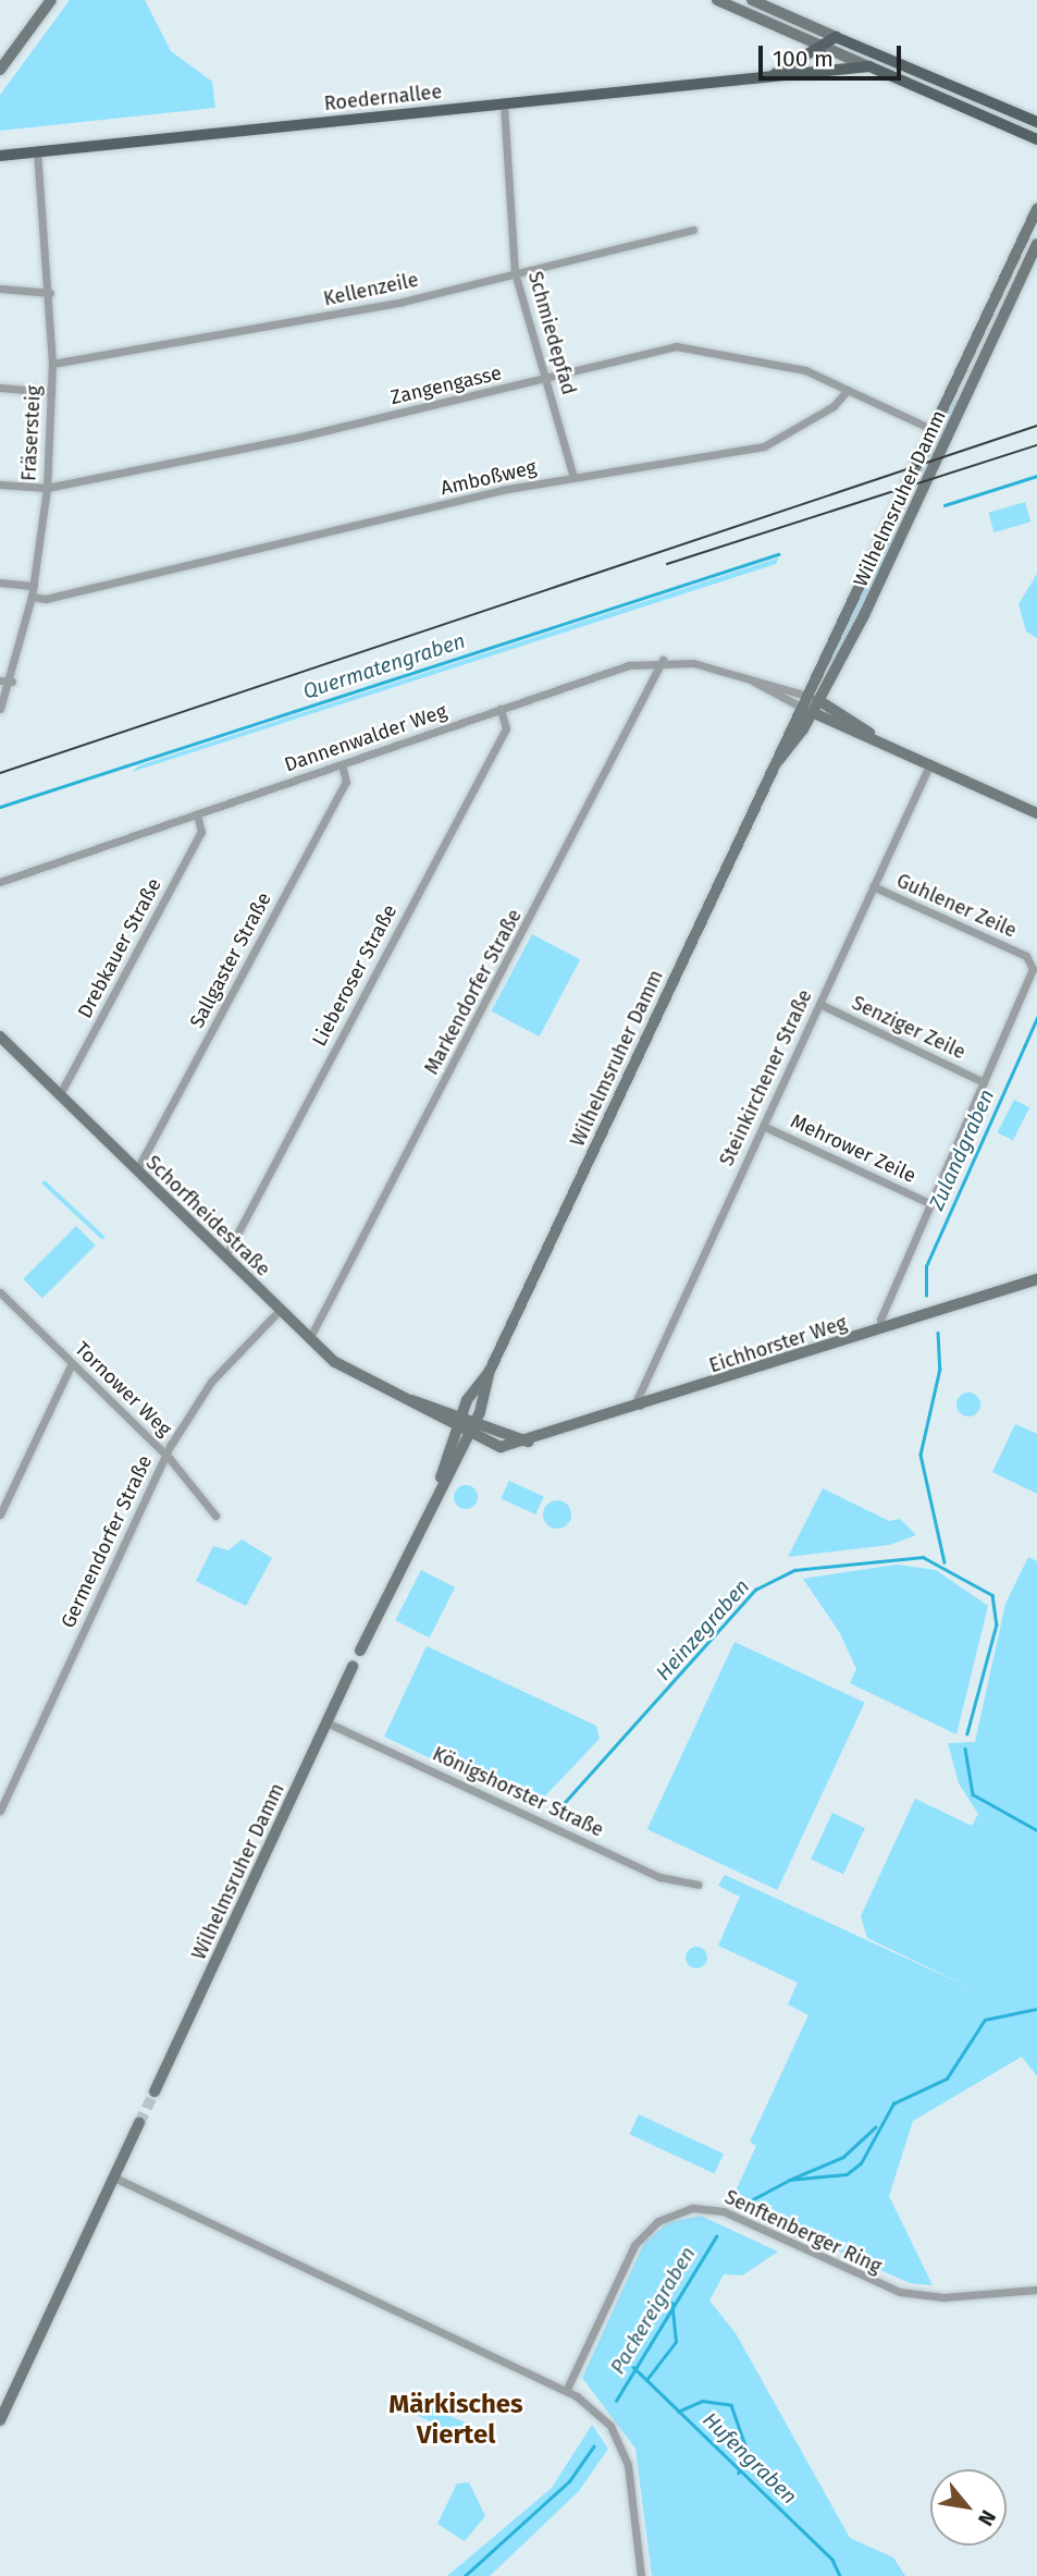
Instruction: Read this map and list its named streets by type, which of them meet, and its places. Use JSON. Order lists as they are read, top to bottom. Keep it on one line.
{"streets":{"main road":["Roedernallee","Wilhelmsruher Damm","Schorfheidestraße","Eichhorster Weg"],"street":["Kellenzeile","Schmiedepfad","Zangengasse","Fräsersteig","Amboßweg","Dannenwalder Weg","Guhlener Zeile","Drebkauer Straße","Sallgaster Straße","Lieberoser Straße","Markendorfer Straße","Senziger Zeile","Steinkirchener Straße","Mehrower Zeile","Tornower Weg","Germendorfer Straße","Königshorster Straße","Senftenberger Ring"]},"crossings":[["Roedernallee","Schmiedepfad"],["Roedernallee","Fräsersteig"],["Kellenzeile","Schmiedepfad"],["Kellenzeile","Fräsersteig"],["Schmiedepfad","Zangengasse"],["Schmiedepfad","Amboßweg"],["Zangengasse","Fräsersteig"],["Zangengasse","Amboßweg"],["Fräsersteig","Amboßweg"],["Wilhelmsruher Damm","Dannenwalder Weg"],["Wilhelmsruher Damm","Schorfheidestraße"],["Wilhelmsruher Damm","Eichhorster Weg"],["Wilhelmsruher Damm","Königshorster Straße"],["Dannenwalder Weg","Drebkauer Straße"],["Dannenwalder Weg","Sallgaster Straße"],["Dannenwalder Weg","Lieberoser Straße"],["Dannenwalder Weg","Markendorfer Straße"],["Guhlener Zeile","Senziger Zeile"],["Guhlener Zeile","Steinkirchener Straße"],["Drebkauer Straße","Schorfheidestraße"],["Sallgaster Straße","Schorfheidestraße"],["Lieberoser Straße","Schorfheidestraße"],["Markendorfer Straße","Schorfheidestraße"],["Senziger Zeile","Steinkirchener Straße"],["Steinkirchener Straße","Mehrower Zeile"],["Steinkirchener Straße","Eichhorster Weg"],["Schorfheidestraße","Eichhorster Weg"],["Schorfheidestraße","Germendorfer Straße"],["Tornower Weg","Germendorfer Straße"]],"districts":["Märkisches Viertel"],"water":["Quermatengraben","Zulandgraben","Heinzegraben","Packereigraben","Hufengraben"],"scale_bar":"100 m","north":"bottom right"}
